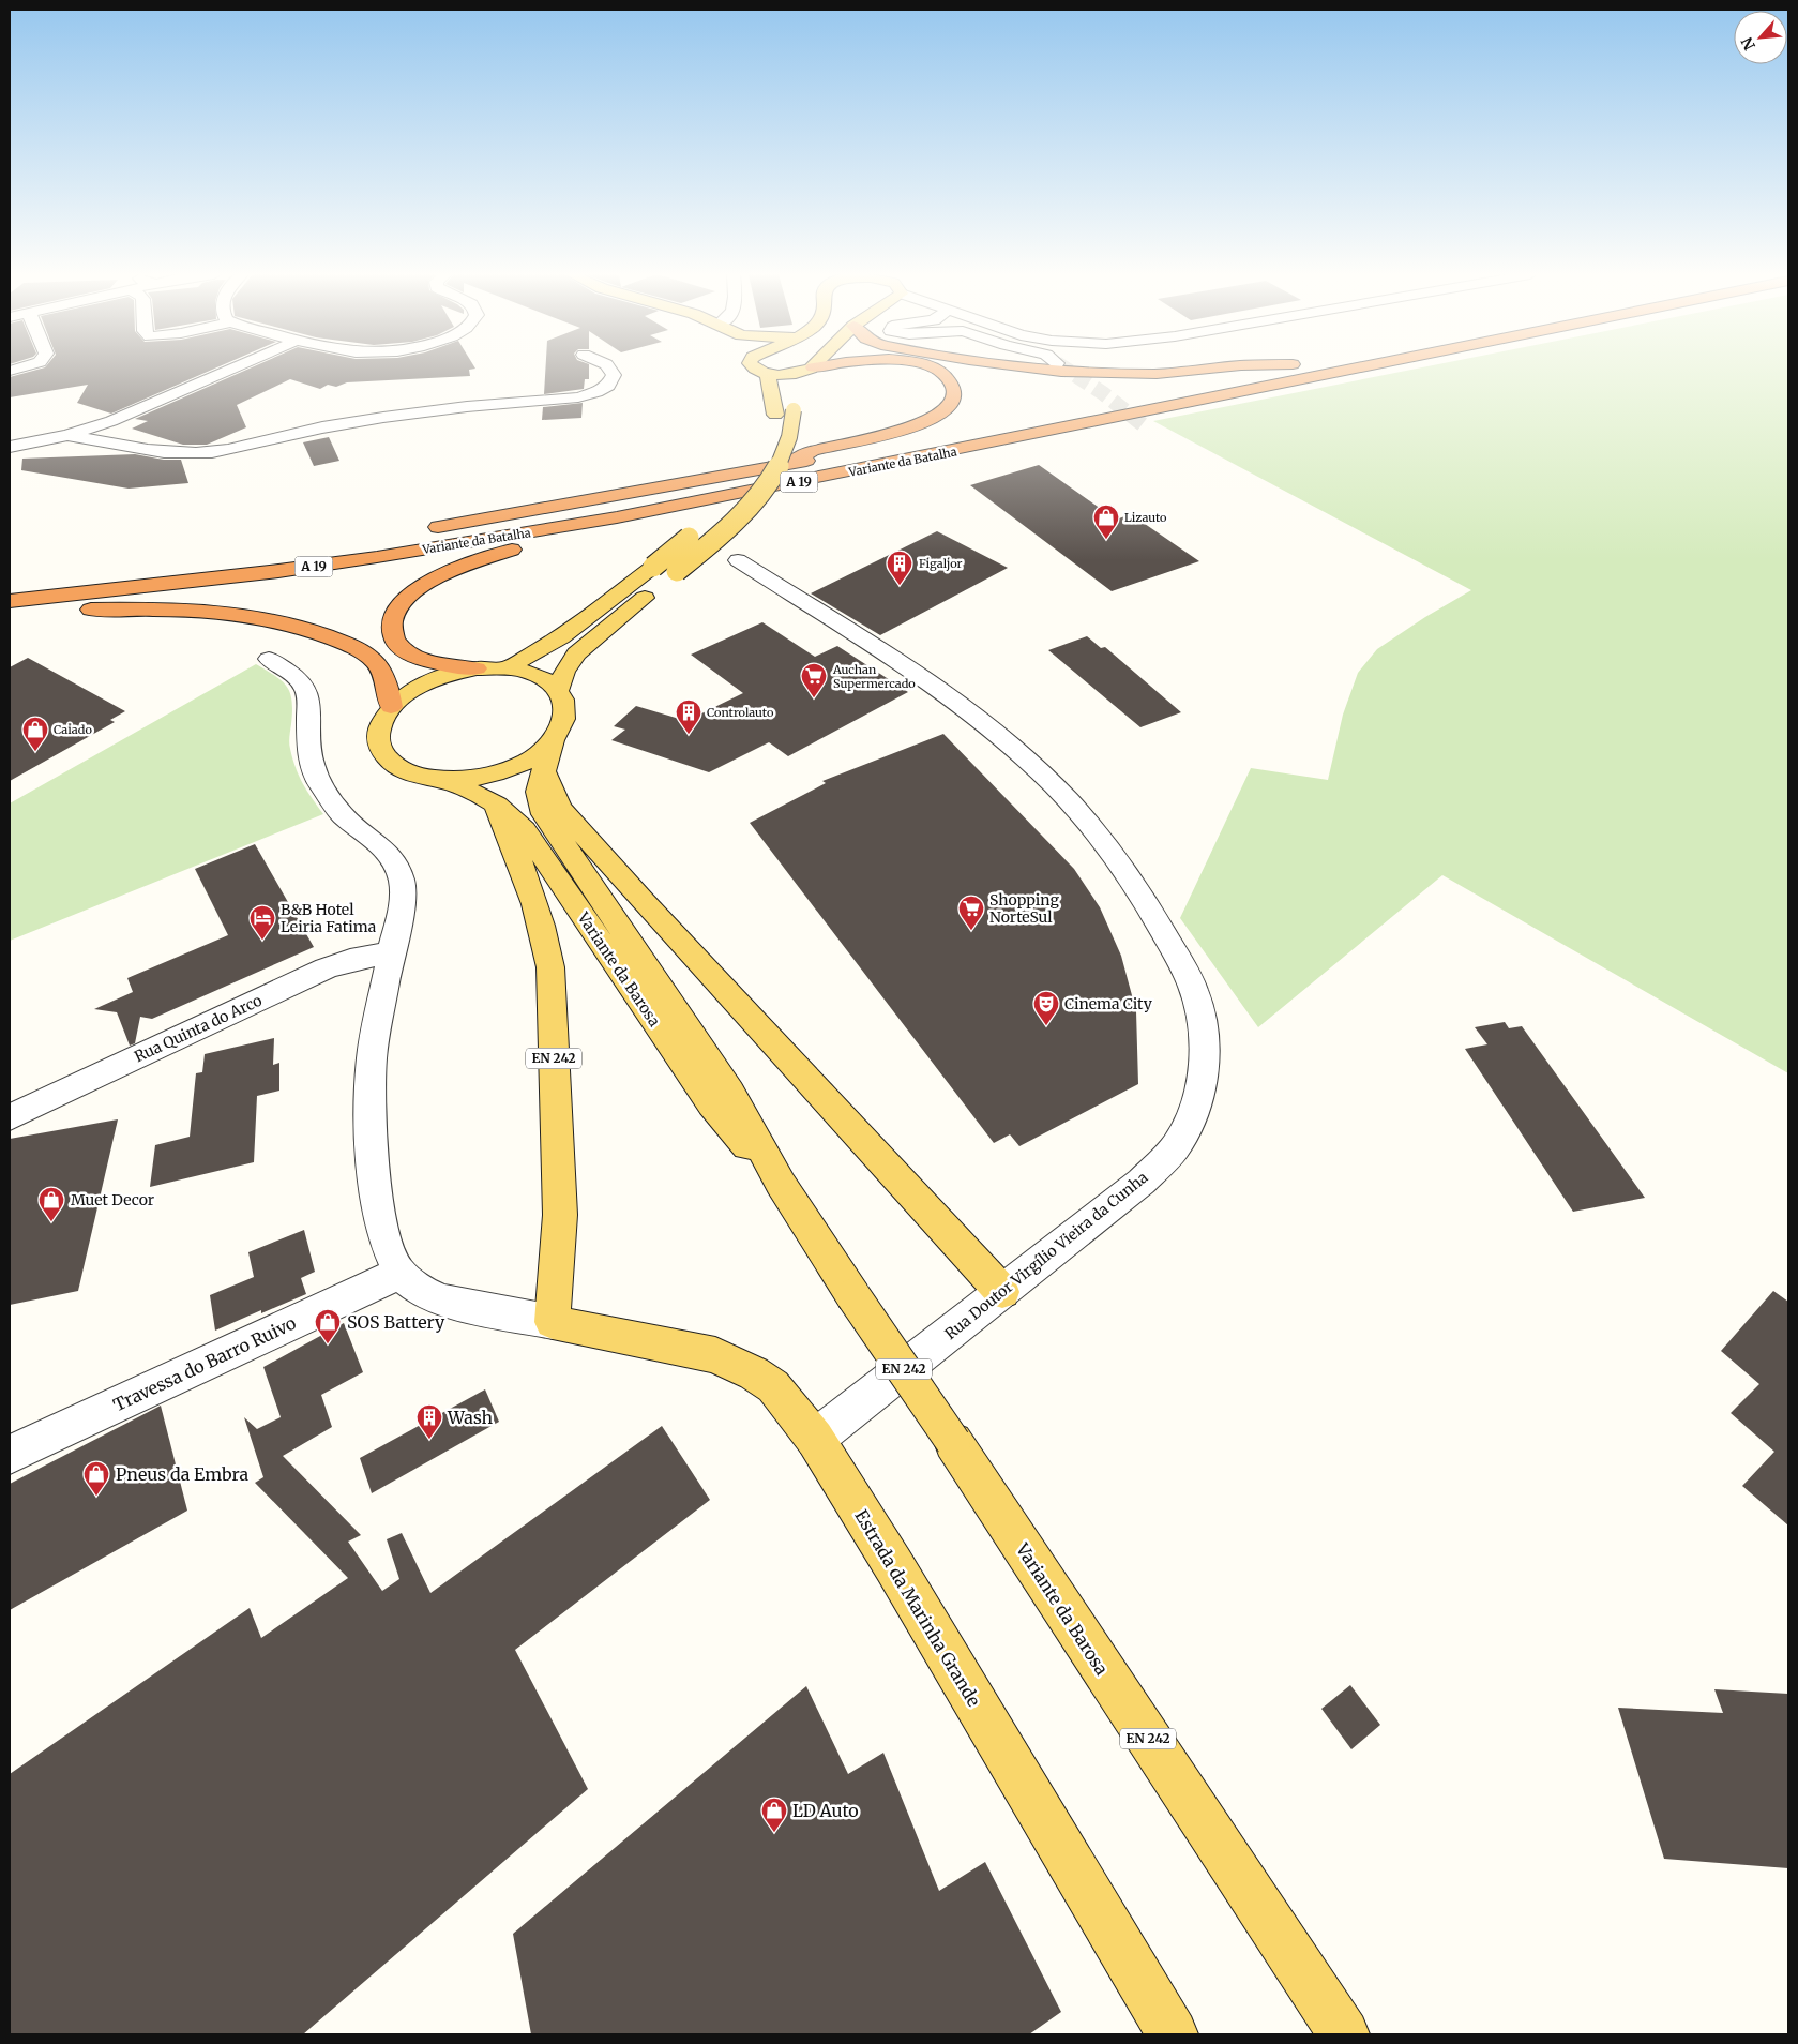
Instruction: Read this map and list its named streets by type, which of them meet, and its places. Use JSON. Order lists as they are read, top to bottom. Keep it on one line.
{"streets":{"highway":["Variante da Batalha","A 19"],"main road":["Variante da Barosa","EN 242","Estrada da Marinha Grande"],"street":["Rua Quinta do Arco","Rua Doutor Virgílio Vieira da Cunha","Travessa do Barro Ruivo"]},"crossings":[["Variante da Barosa","EN 242"],["EN 242","Estrada da Marinha Grande"],["Rua Doutor Virgílio Vieira da Cunha","Estrada da Marinha Grande"]],"places":{"shop":["Lizauto","Caiado","Muet Decor","SOS Battery","Pneus da Embra","LD Auto"],"building":["Figaljor","Controlauto","Wash"],"supermarket":["Auchan Supermercado","Shopping NorteSul"],"hotel":["B&B Hotel Leiria Fatima"],"theatre":["Cinema City"]},"north":"bottom left"}
